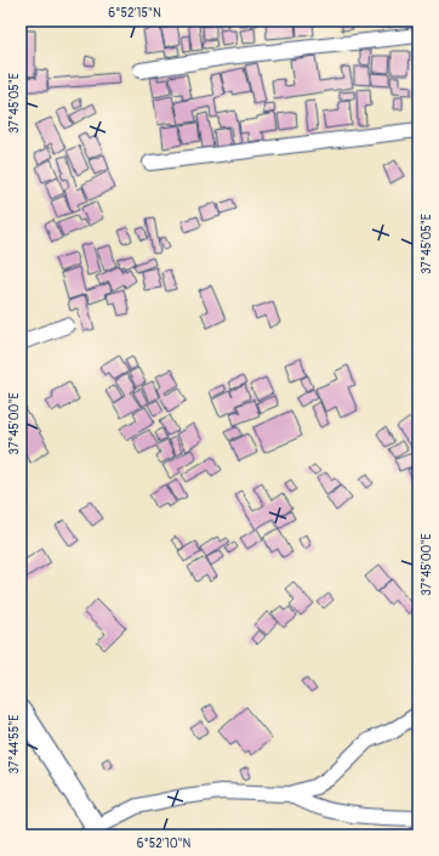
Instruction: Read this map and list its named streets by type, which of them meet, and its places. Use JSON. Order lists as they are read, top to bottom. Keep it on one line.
{"coordinates":["6°52'15\"N","37°45'05\"E","37°45'00\"E","37°44'55\"E","6°52'10\"N"]}
